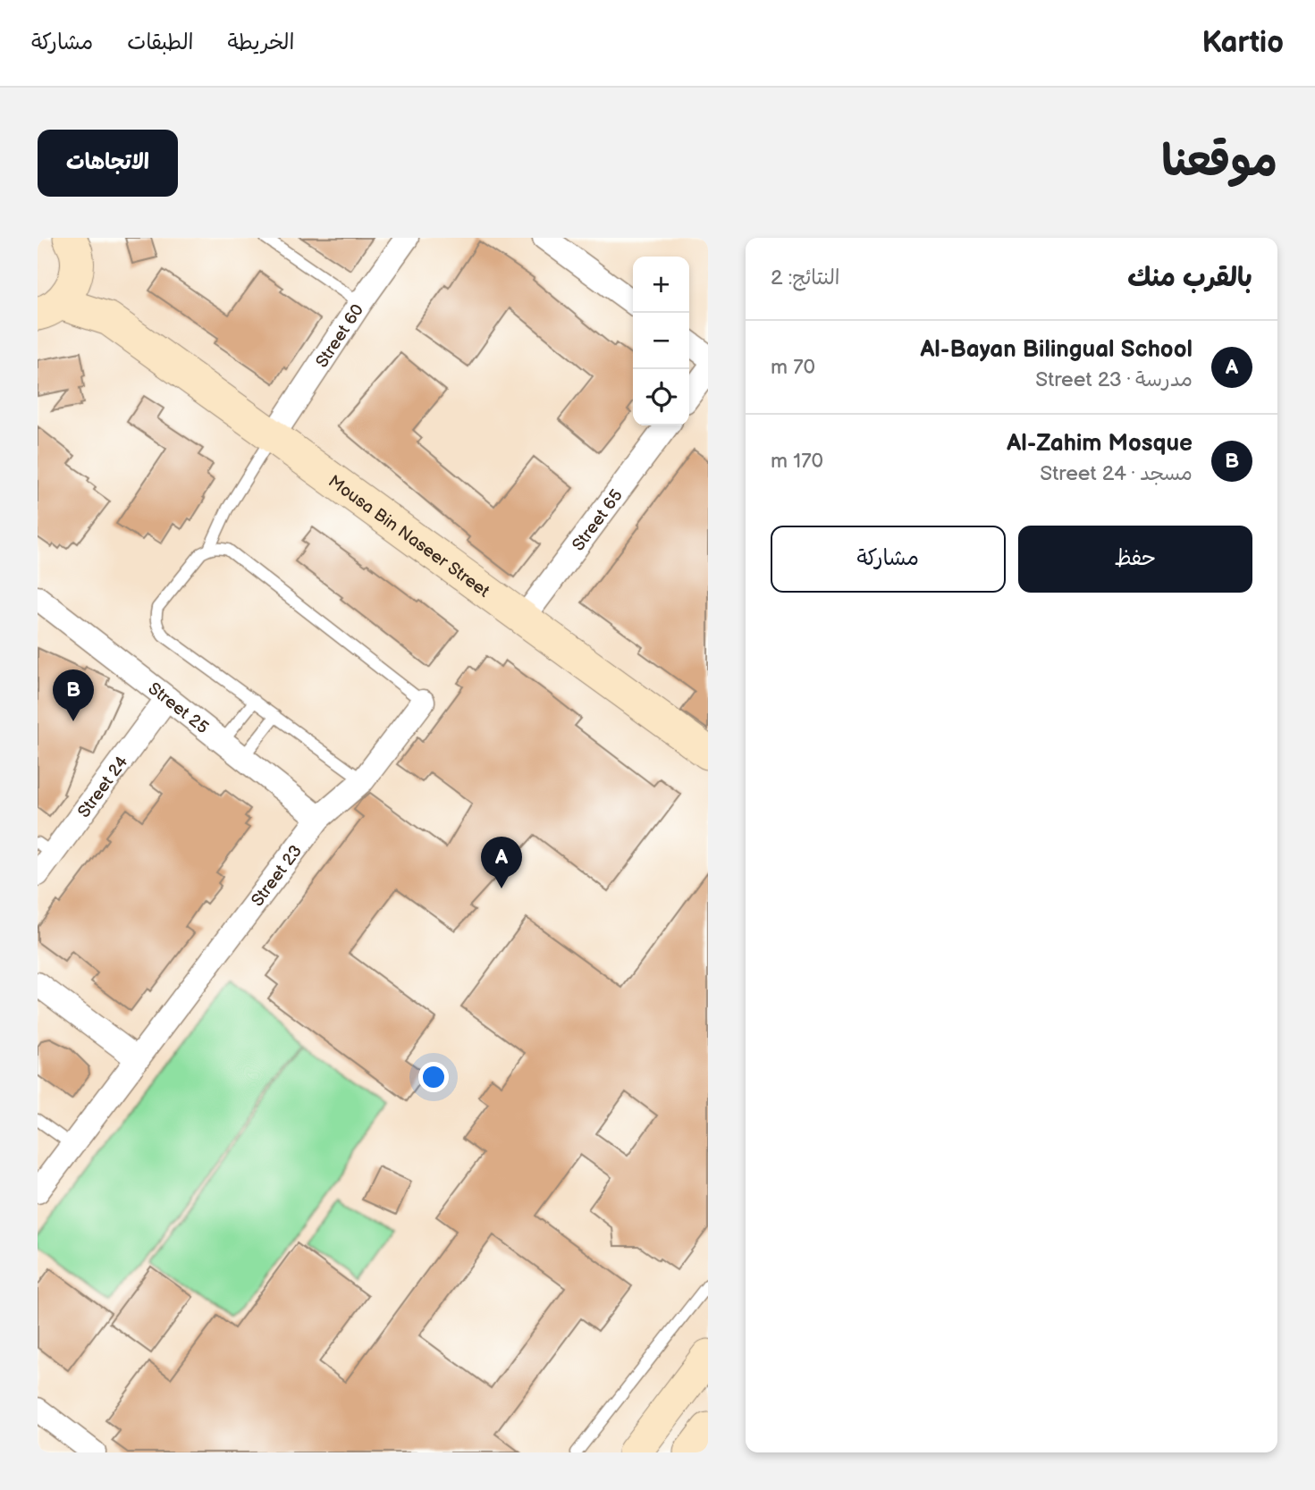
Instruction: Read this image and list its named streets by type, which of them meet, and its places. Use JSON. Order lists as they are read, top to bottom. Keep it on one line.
{"streets":{"street":["Street 60","Street 65","Mousa Bin Naseer Street","Street 25","Street 24","Street 23"]},"crossings":[["Street 60","Mousa Bin Naseer Street"],["Street 65","Mousa Bin Naseer Street"],["Street 25","Street 24"],["Street 25","Street 23"]],"page":{"header":"Kartio","nav":["الخريطة","الطبقات","مشاركة"],"title":"موقعنا","buttons":["الاتجاهات",["حفظ","مشاركة"]],"heading":["بالقرب منك","النتائج: 2"],"map_buttons":["+","−"],"list":[{"mark":"A","name":"Al-Bayan Bilingual School","note":"مدرسة · Street 23","value":"70 m"},{"mark":"B","name":"Al-Zahim Mosque","note":"مسجد · Street 24","value":"170 m"}],"pins":["B","A"]}}
